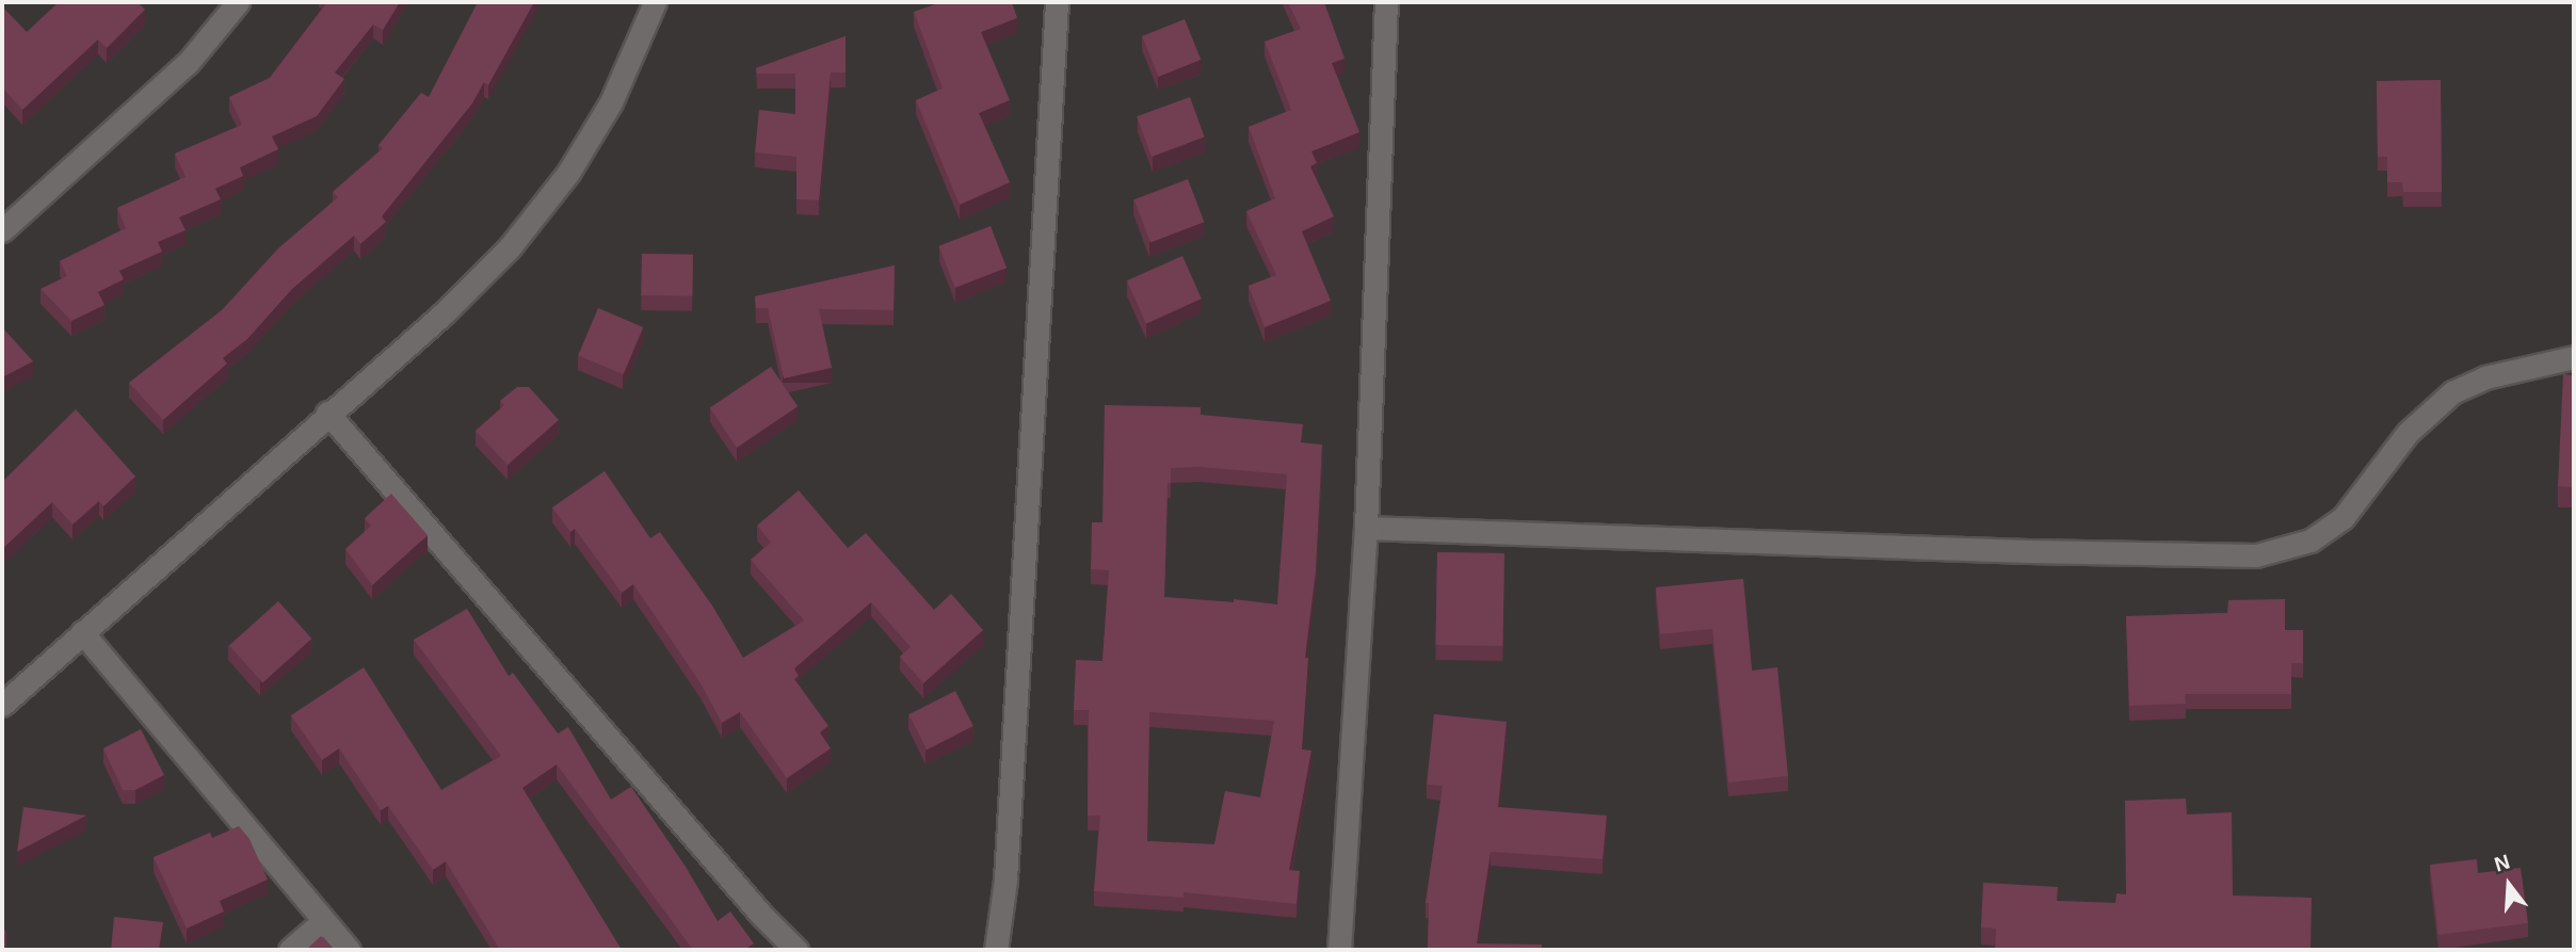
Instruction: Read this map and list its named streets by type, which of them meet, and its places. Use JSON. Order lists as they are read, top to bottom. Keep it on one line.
{"north":"top"}
